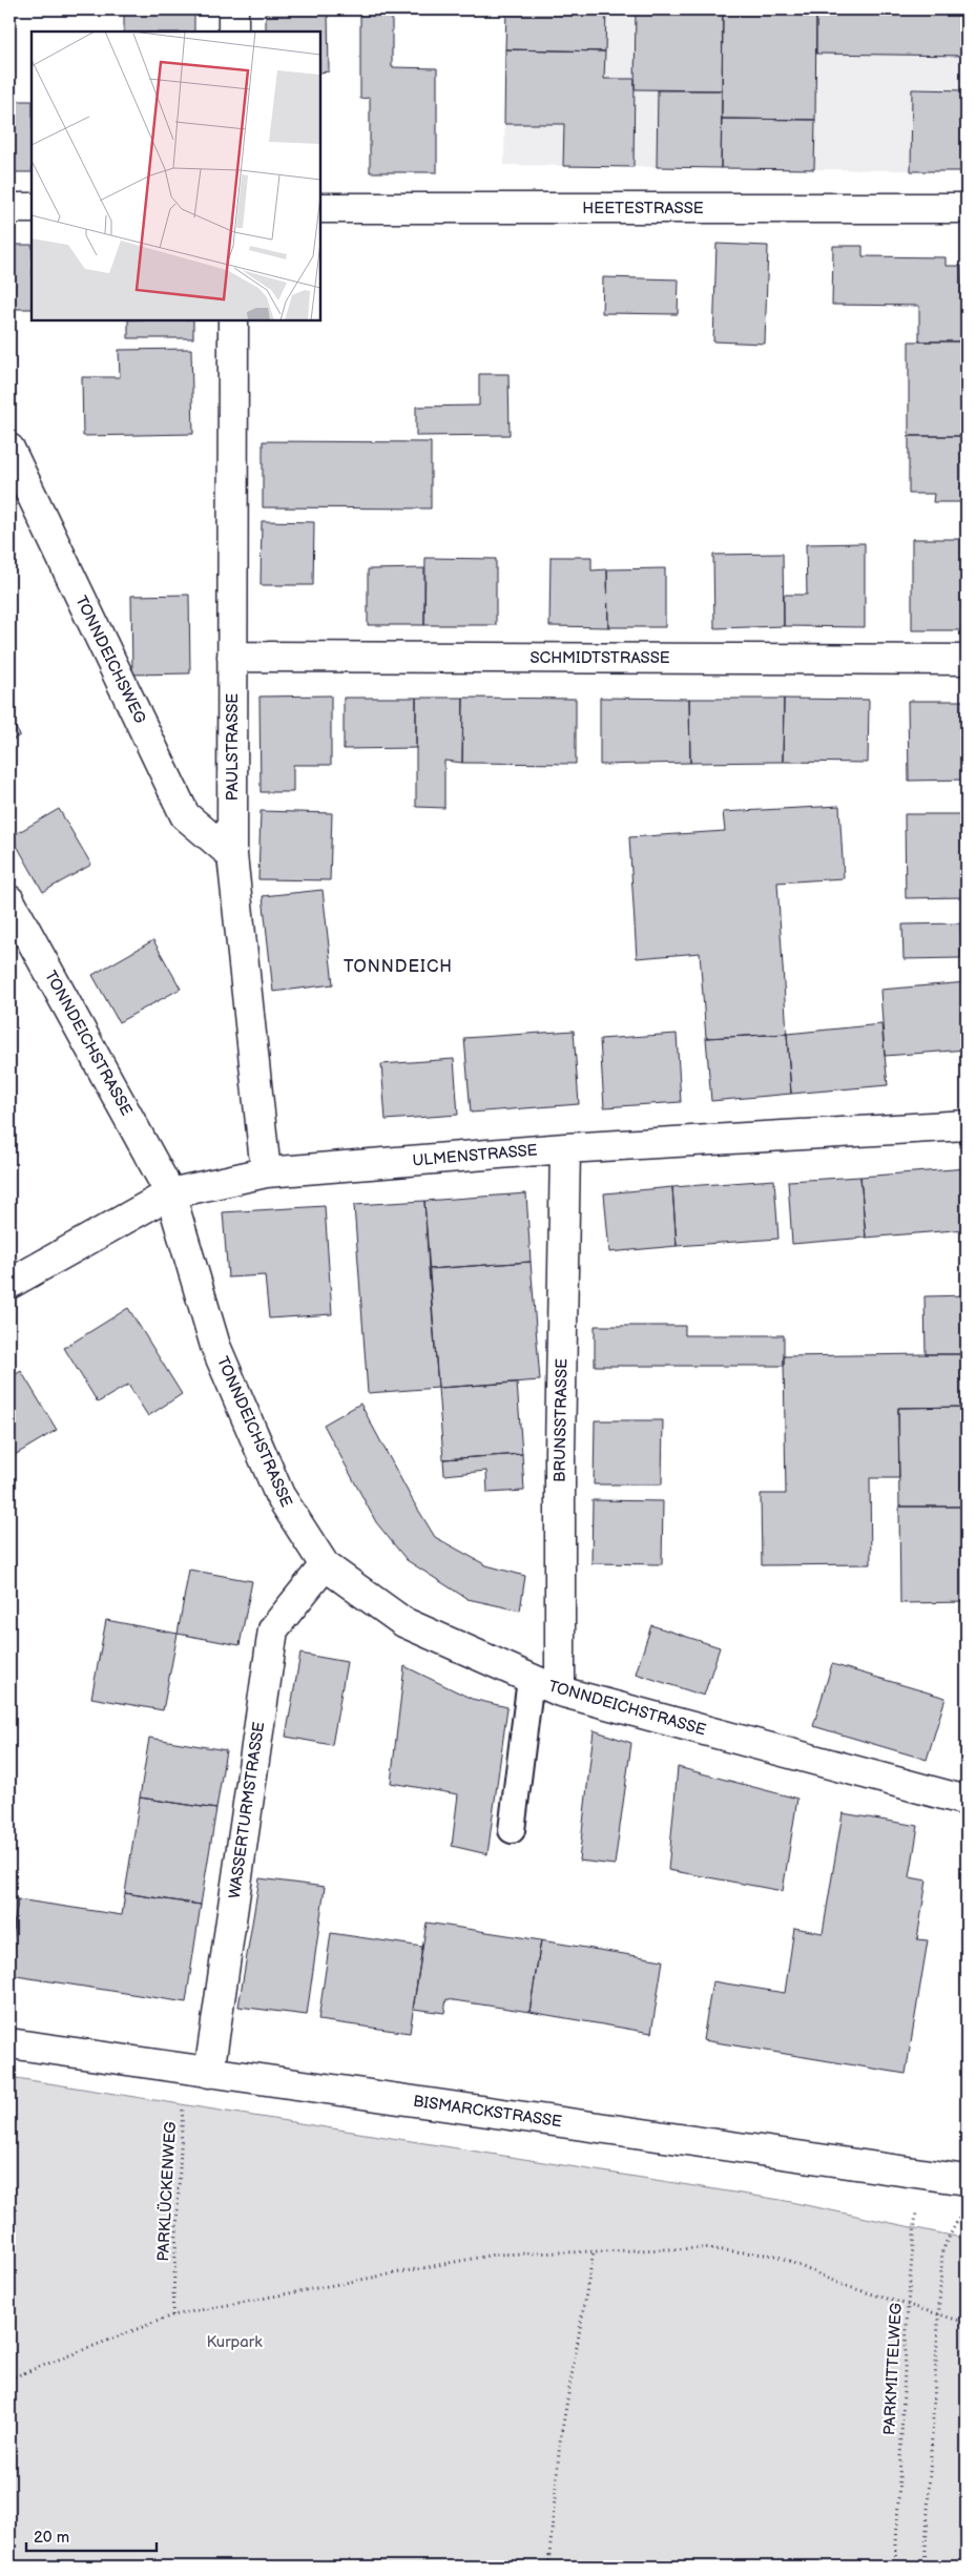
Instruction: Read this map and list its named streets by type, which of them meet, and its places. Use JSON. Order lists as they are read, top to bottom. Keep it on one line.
{"streets":{"street":["HEETESTRASSE","SCHMIDTSTRASSE","TONNDEICHSWEG","PAULSTRASSE","TONNDEICHSTRASSE","ULMENSTRASSE","BRUNSSTRASSE","WASSERTURMSTRASSE","BISMARCKSTRASSE"],"path":["PARKLÜCKENWEG","PARKMITTELWEG"]},"crossings":[["SCHMIDTSTRASSE","PAULSTRASSE"],["TONNDEICHSWEG","PAULSTRASSE"],["PAULSTRASSE","ULMENSTRASSE"],["TONNDEICHSTRASSE","ULMENSTRASSE"],["TONNDEICHSTRASSE","BRUNSSTRASSE"],["TONNDEICHSTRASSE","WASSERTURMSTRASSE"],["ULMENSTRASSE","BRUNSSTRASSE"],["WASSERTURMSTRASSE","BISMARCKSTRASSE"],["WASSERTURMSTRASSE","PARKLÜCKENWEG"],["BISMARCKSTRASSE","PARKLÜCKENWEG"],["BISMARCKSTRASSE","PARKMITTELWEG"]],"districts":["TONNDEICH"],"parks":["Kurpark"],"scale_bar":"20 m"}
